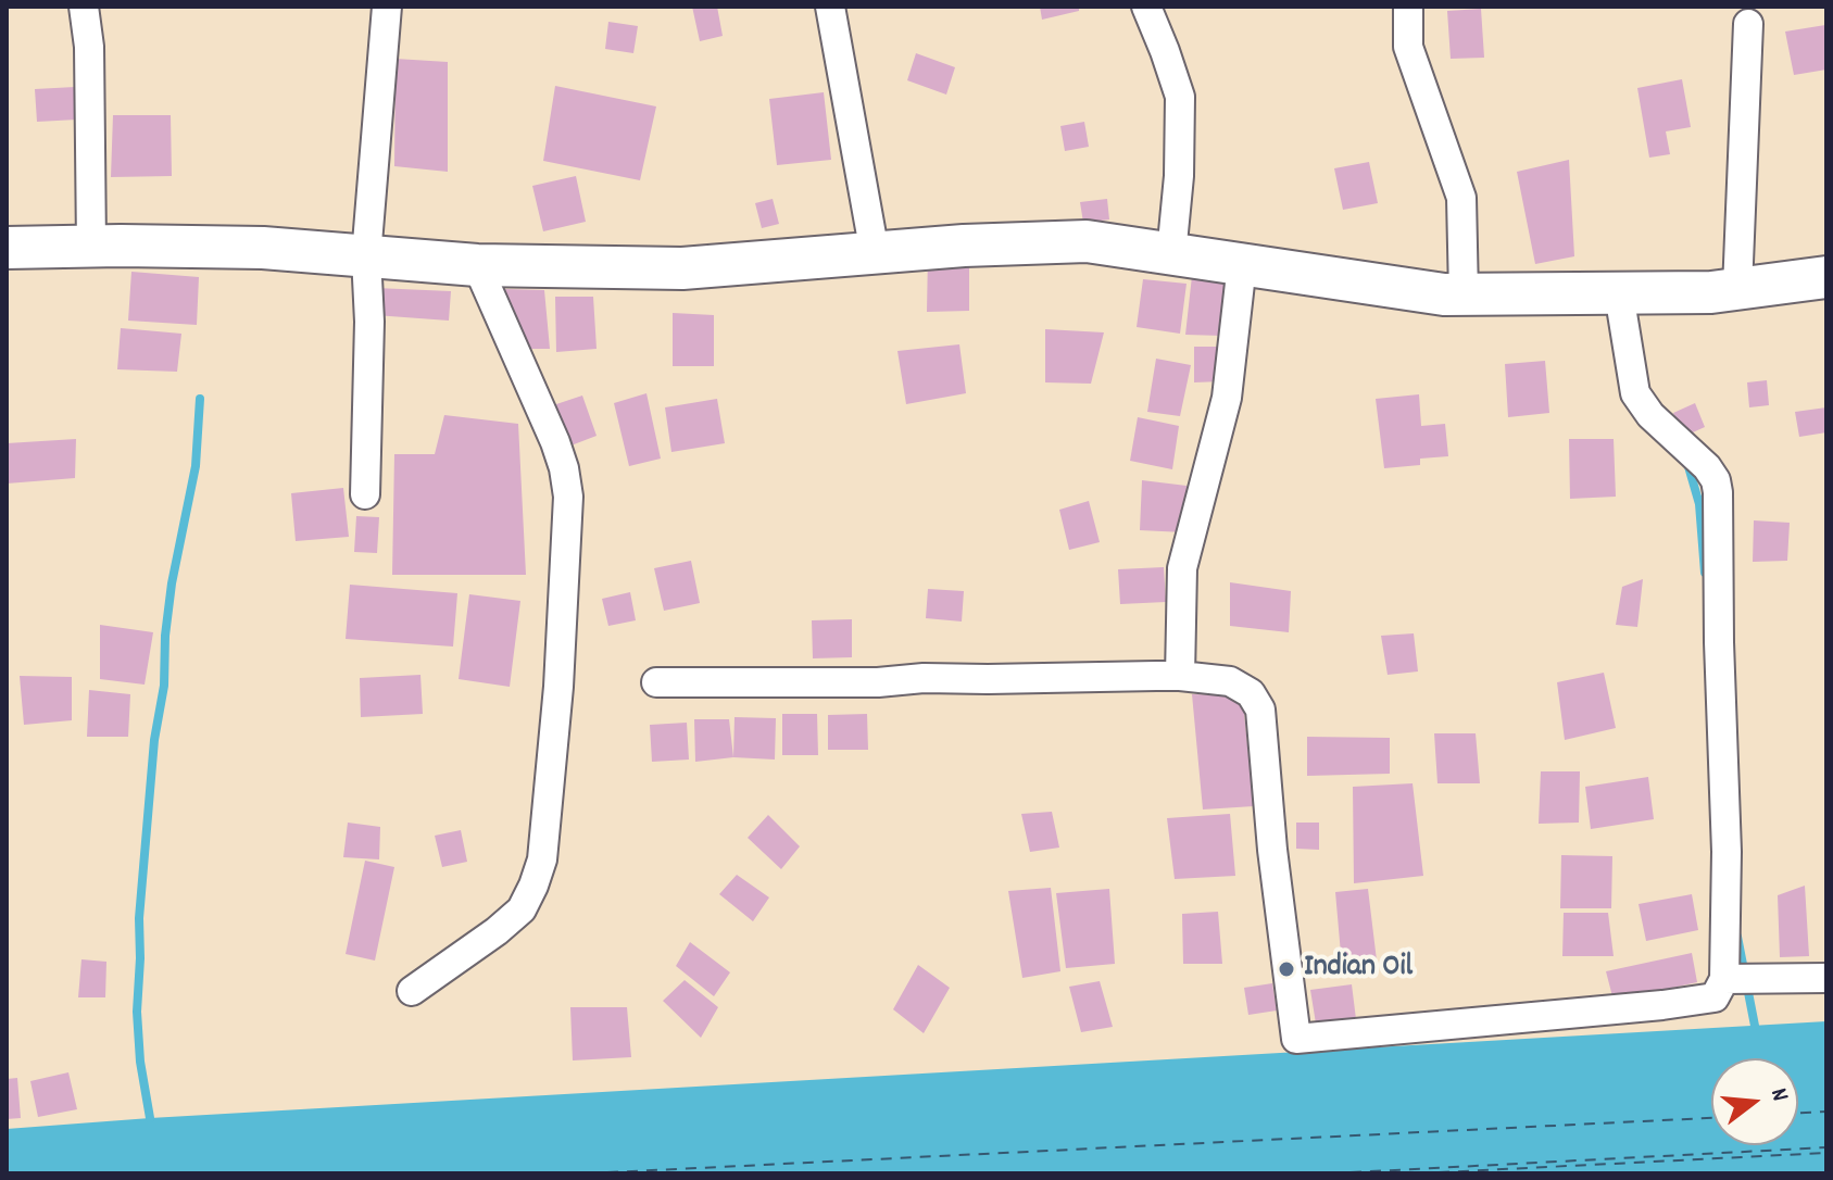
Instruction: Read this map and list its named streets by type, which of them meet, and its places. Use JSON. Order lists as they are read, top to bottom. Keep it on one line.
{"places":["Indian Oil"],"north":"right"}
